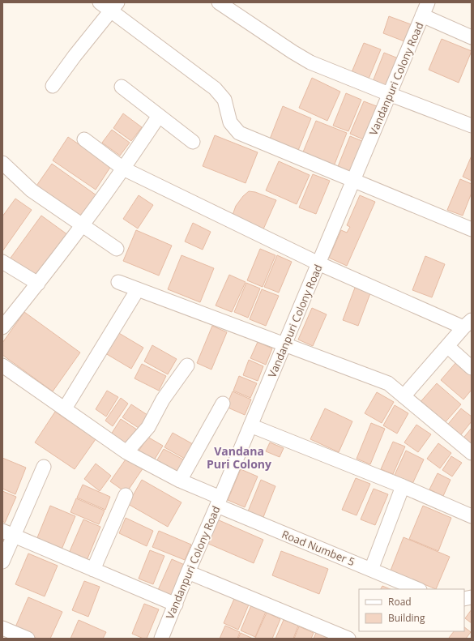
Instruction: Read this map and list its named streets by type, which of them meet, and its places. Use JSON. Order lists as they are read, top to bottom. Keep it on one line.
{"streets":{"street":["Vandanpuri Colony Road","Road Number 5"]},"crossings":[["Vandanpuri Colony Road","Road Number 5"]],"districts":["Vandana Puri Colony"],"legend":["Road","Building"]}
